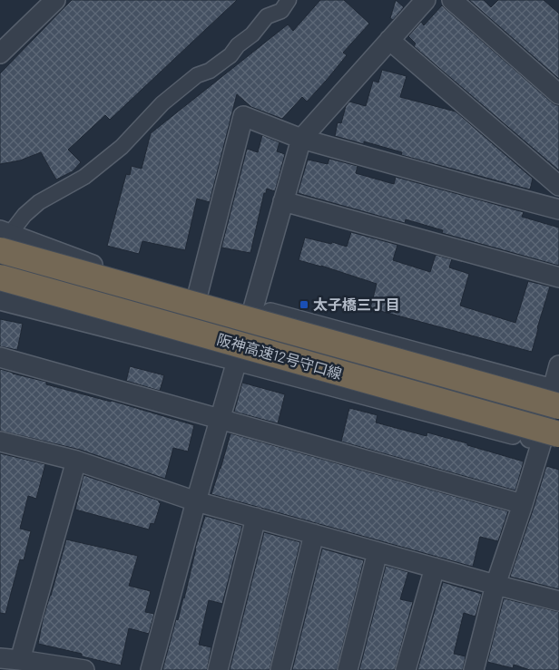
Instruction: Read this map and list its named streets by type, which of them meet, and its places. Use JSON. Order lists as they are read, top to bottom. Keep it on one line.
{"streets":{"highway":["阪神高速12号守口線"]},"places":{"transit":["太子橋三丁目"]}}
